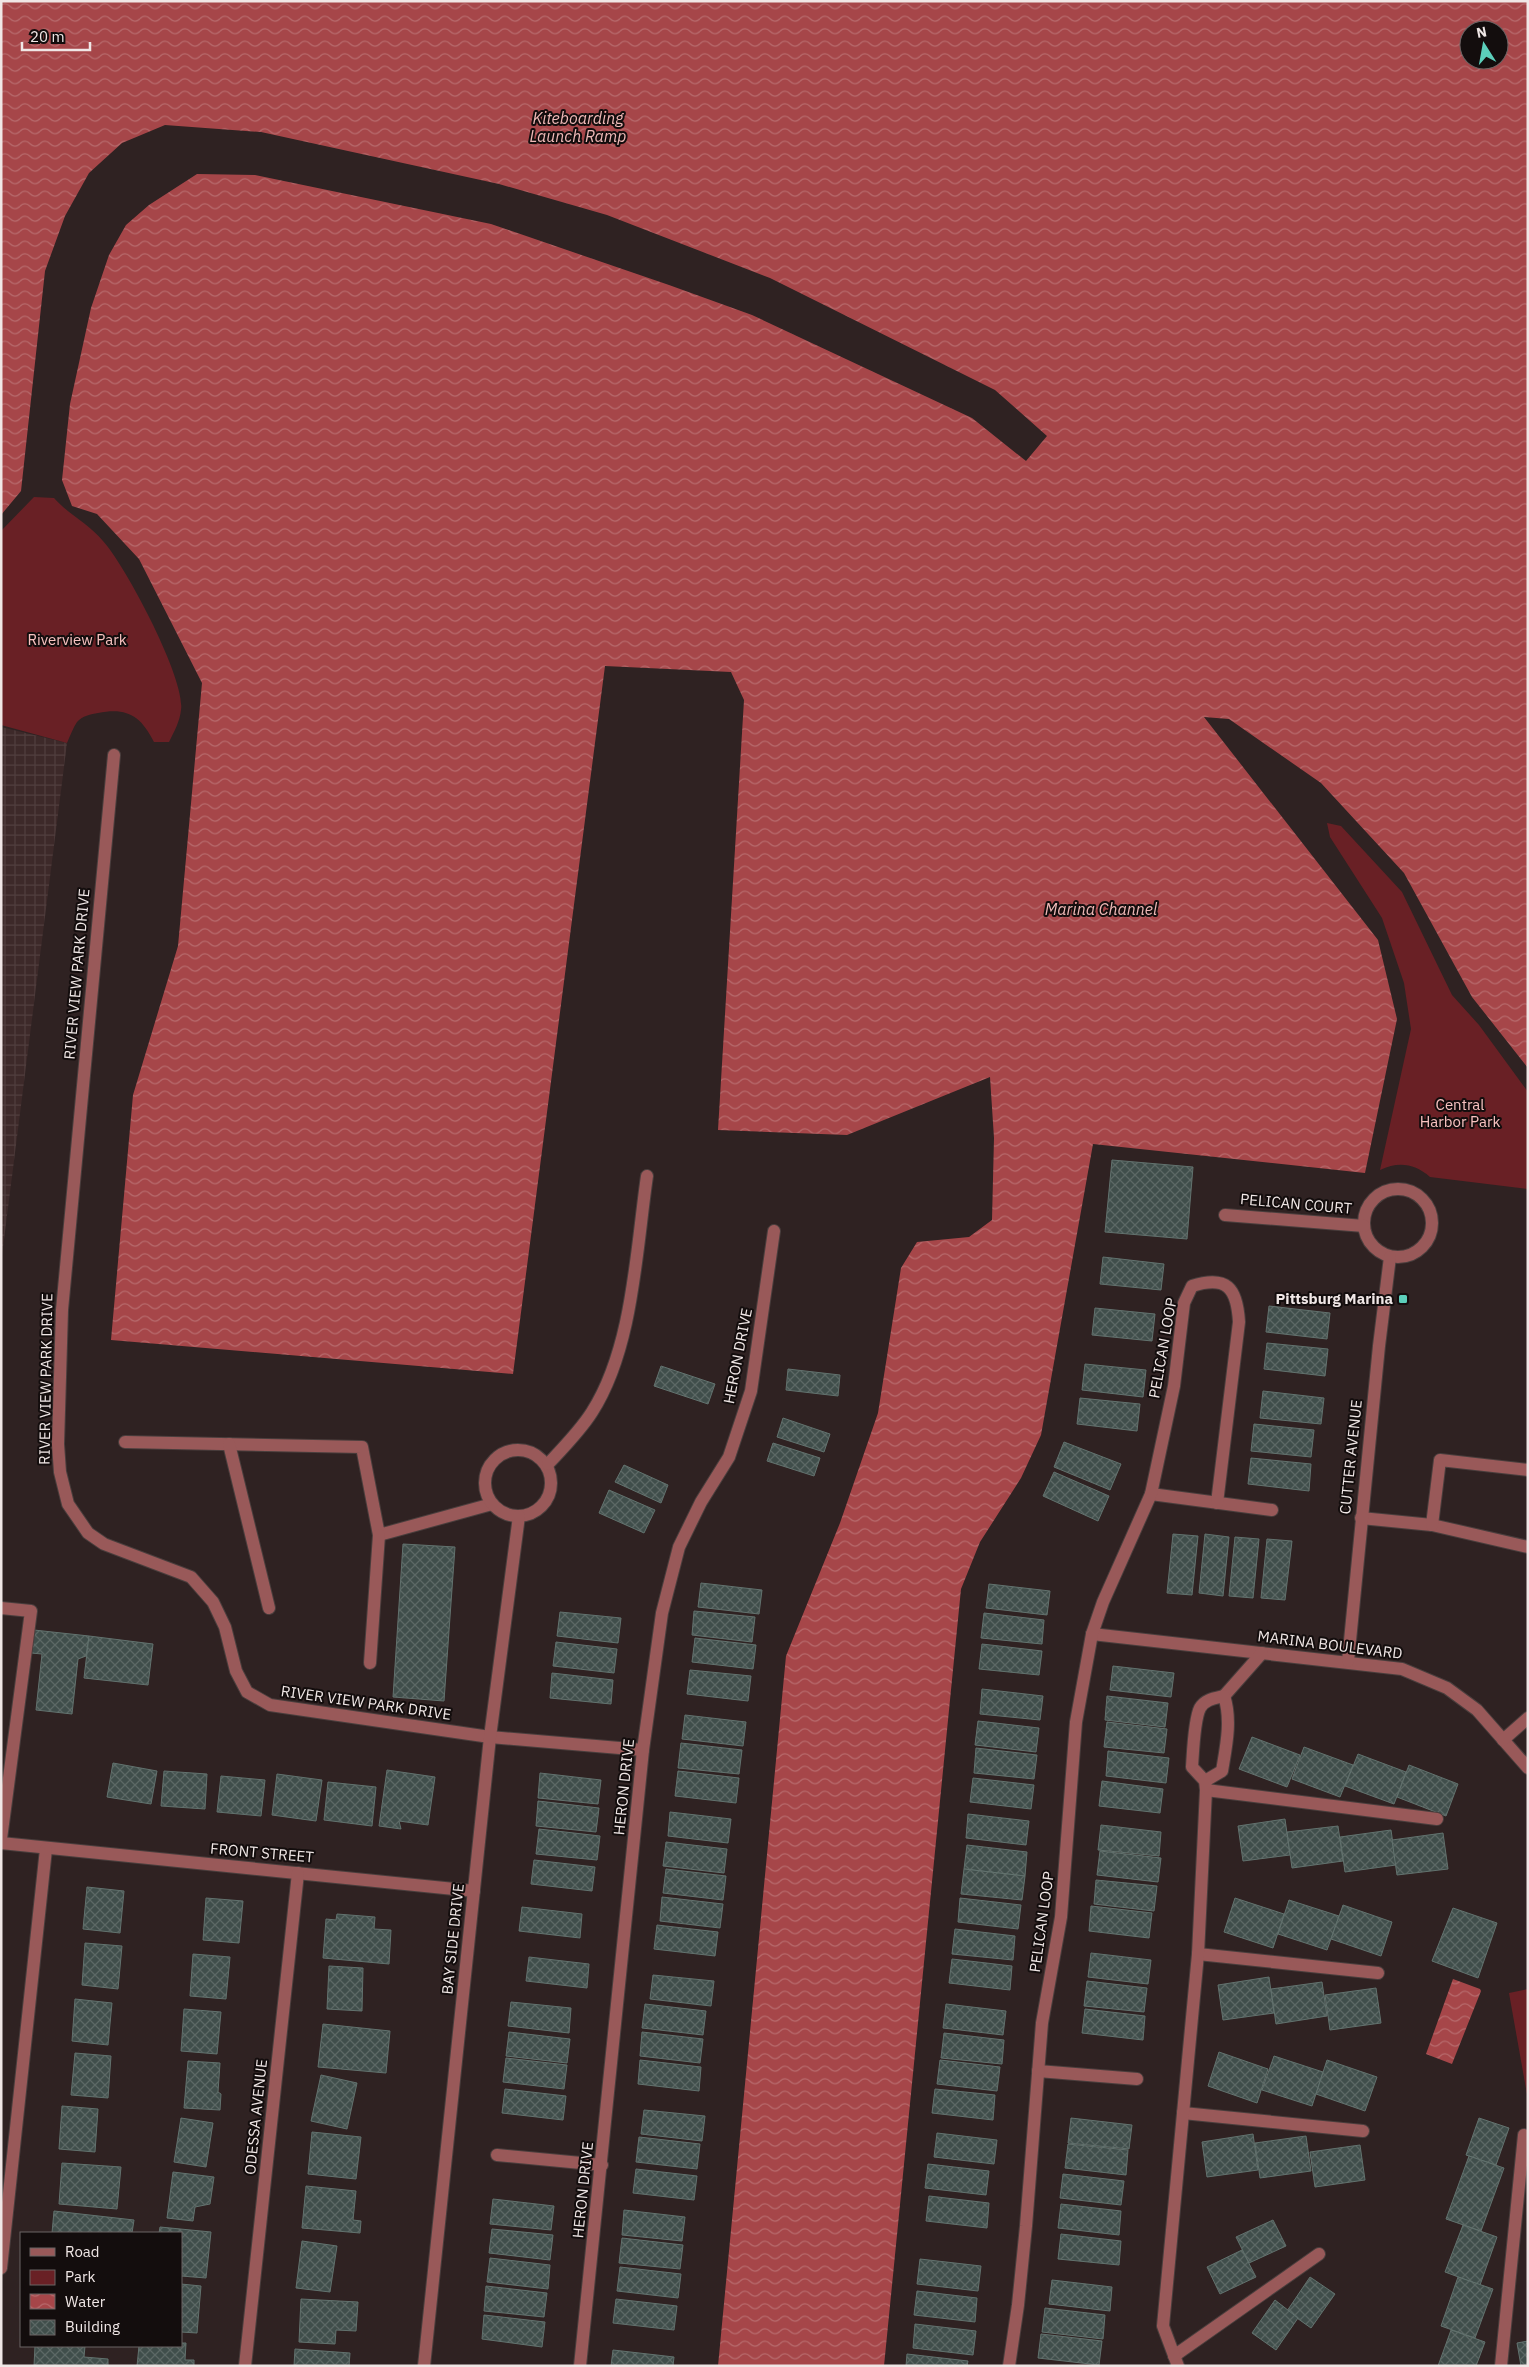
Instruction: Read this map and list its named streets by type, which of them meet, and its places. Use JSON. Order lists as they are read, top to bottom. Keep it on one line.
{"streets":{"street":["RIVER VIEW PARK DRIVE","PELICAN COURT","PELICAN LOOP","HERON DRIVE","CUTTER AVENUE","MARINA BOULEVARD","FRONT STREET","BAY SIDE DRIVE","ODESSA AVENUE"]},"crossings":[["RIVER VIEW PARK DRIVE","HERON DRIVE"],["RIVER VIEW PARK DRIVE","BAY SIDE DRIVE"],["PELICAN COURT","CUTTER AVENUE"],["PELICAN LOOP","MARINA BOULEVARD"],["CUTTER AVENUE","MARINA BOULEVARD"],["FRONT STREET","BAY SIDE DRIVE"],["FRONT STREET","ODESSA AVENUE"]],"water":["Kiteboarding Launch Ramp","Marina Channel"],"parks":["Riverview Park","Central Harbor Park"],"places":{"transit":["Pittsburg Marina"]},"legend":["Road","Park","Water","Building"],"scale_bar":"20 m","north":"top"}
